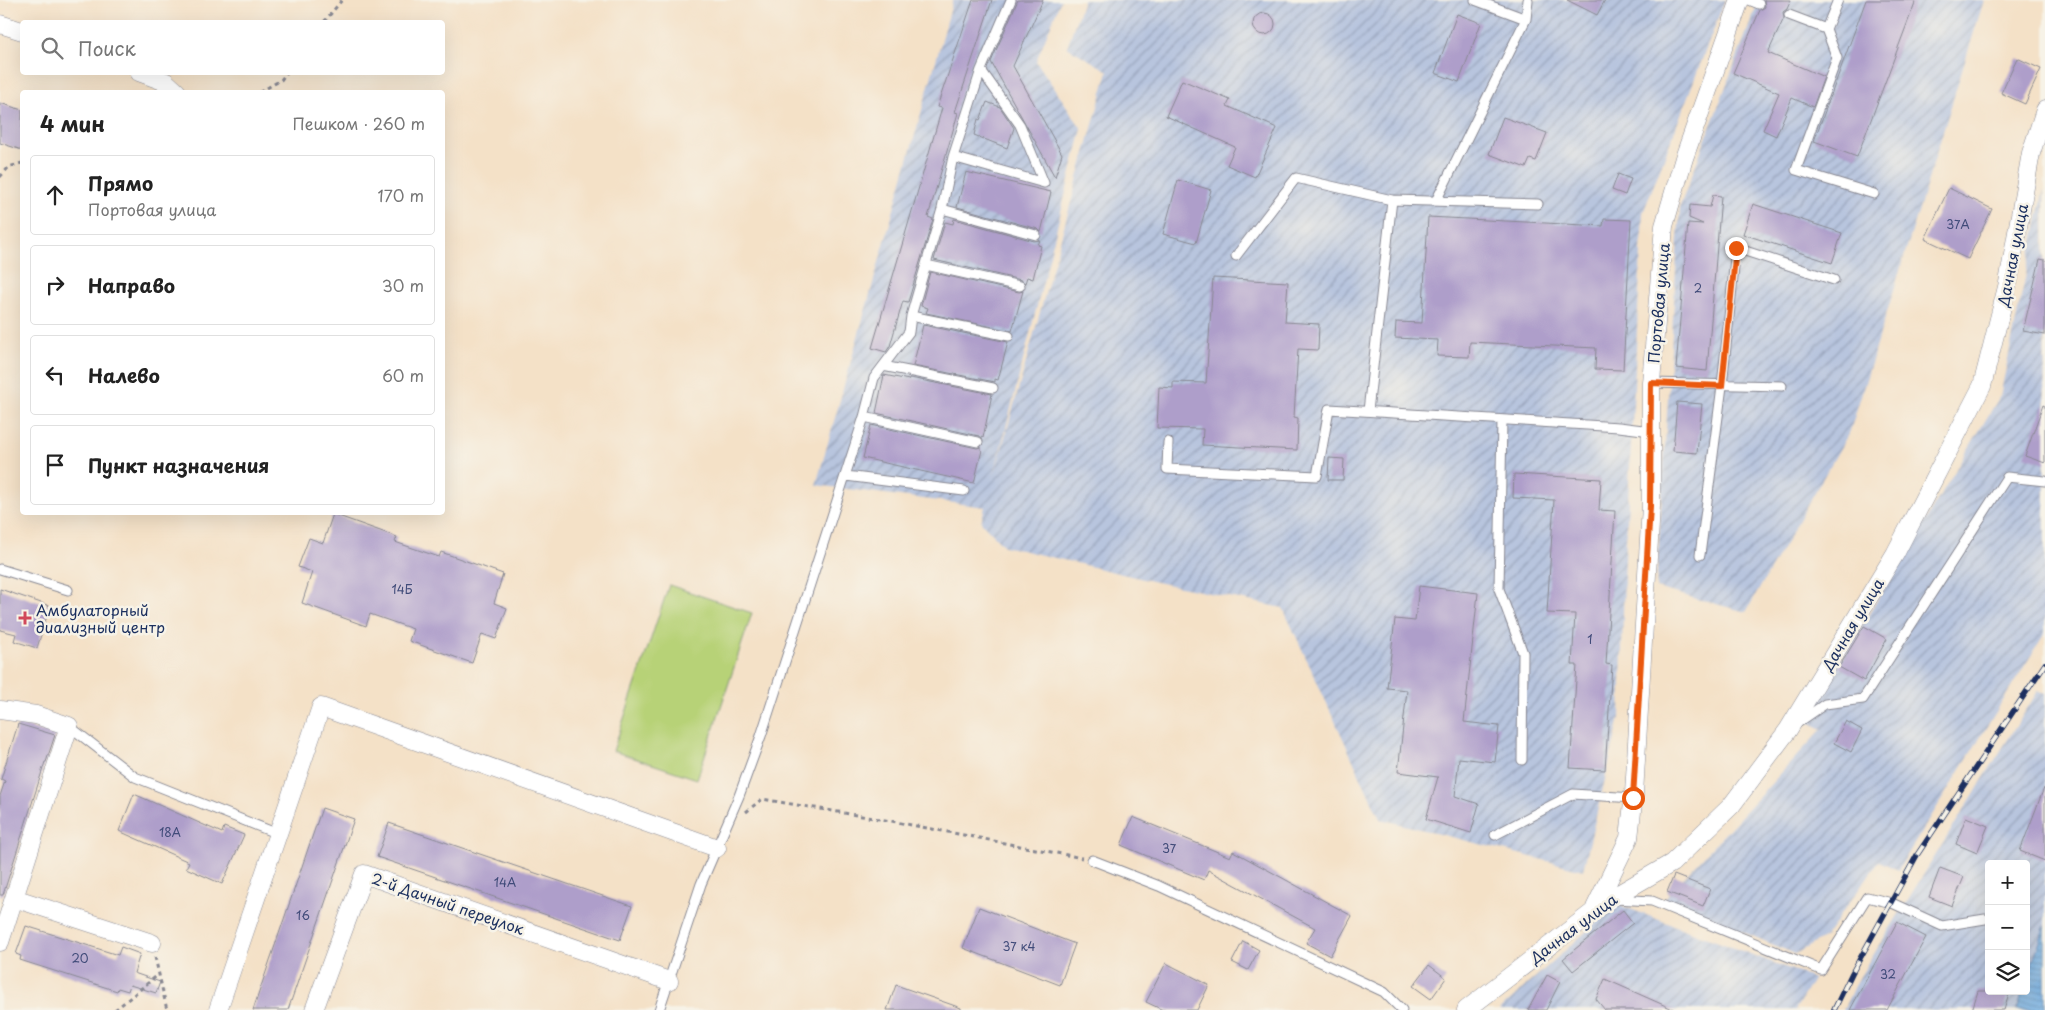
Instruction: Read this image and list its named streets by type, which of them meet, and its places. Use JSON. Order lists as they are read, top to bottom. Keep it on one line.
{"streets":{"street":["Дачная улица","Портовая улица","2-й Дачный переулок"]},"crossings":[["Дачная улица","Портовая улица"]],"places":{"health":["Амбулаторный диализный центр"]},"house_numbers":["37А","2","14Б","1","18А","37","14А","16","37 к4","20","32"],"page":{"search":"Поиск","heading":["4 мин","Пешком · 260 m"],"list":[["Прямо","Портовая улица","170 m"],["Направо","30 m"],["Налево","60 m"],"Пункт назначения"],"map_buttons":["+","−"]}}
